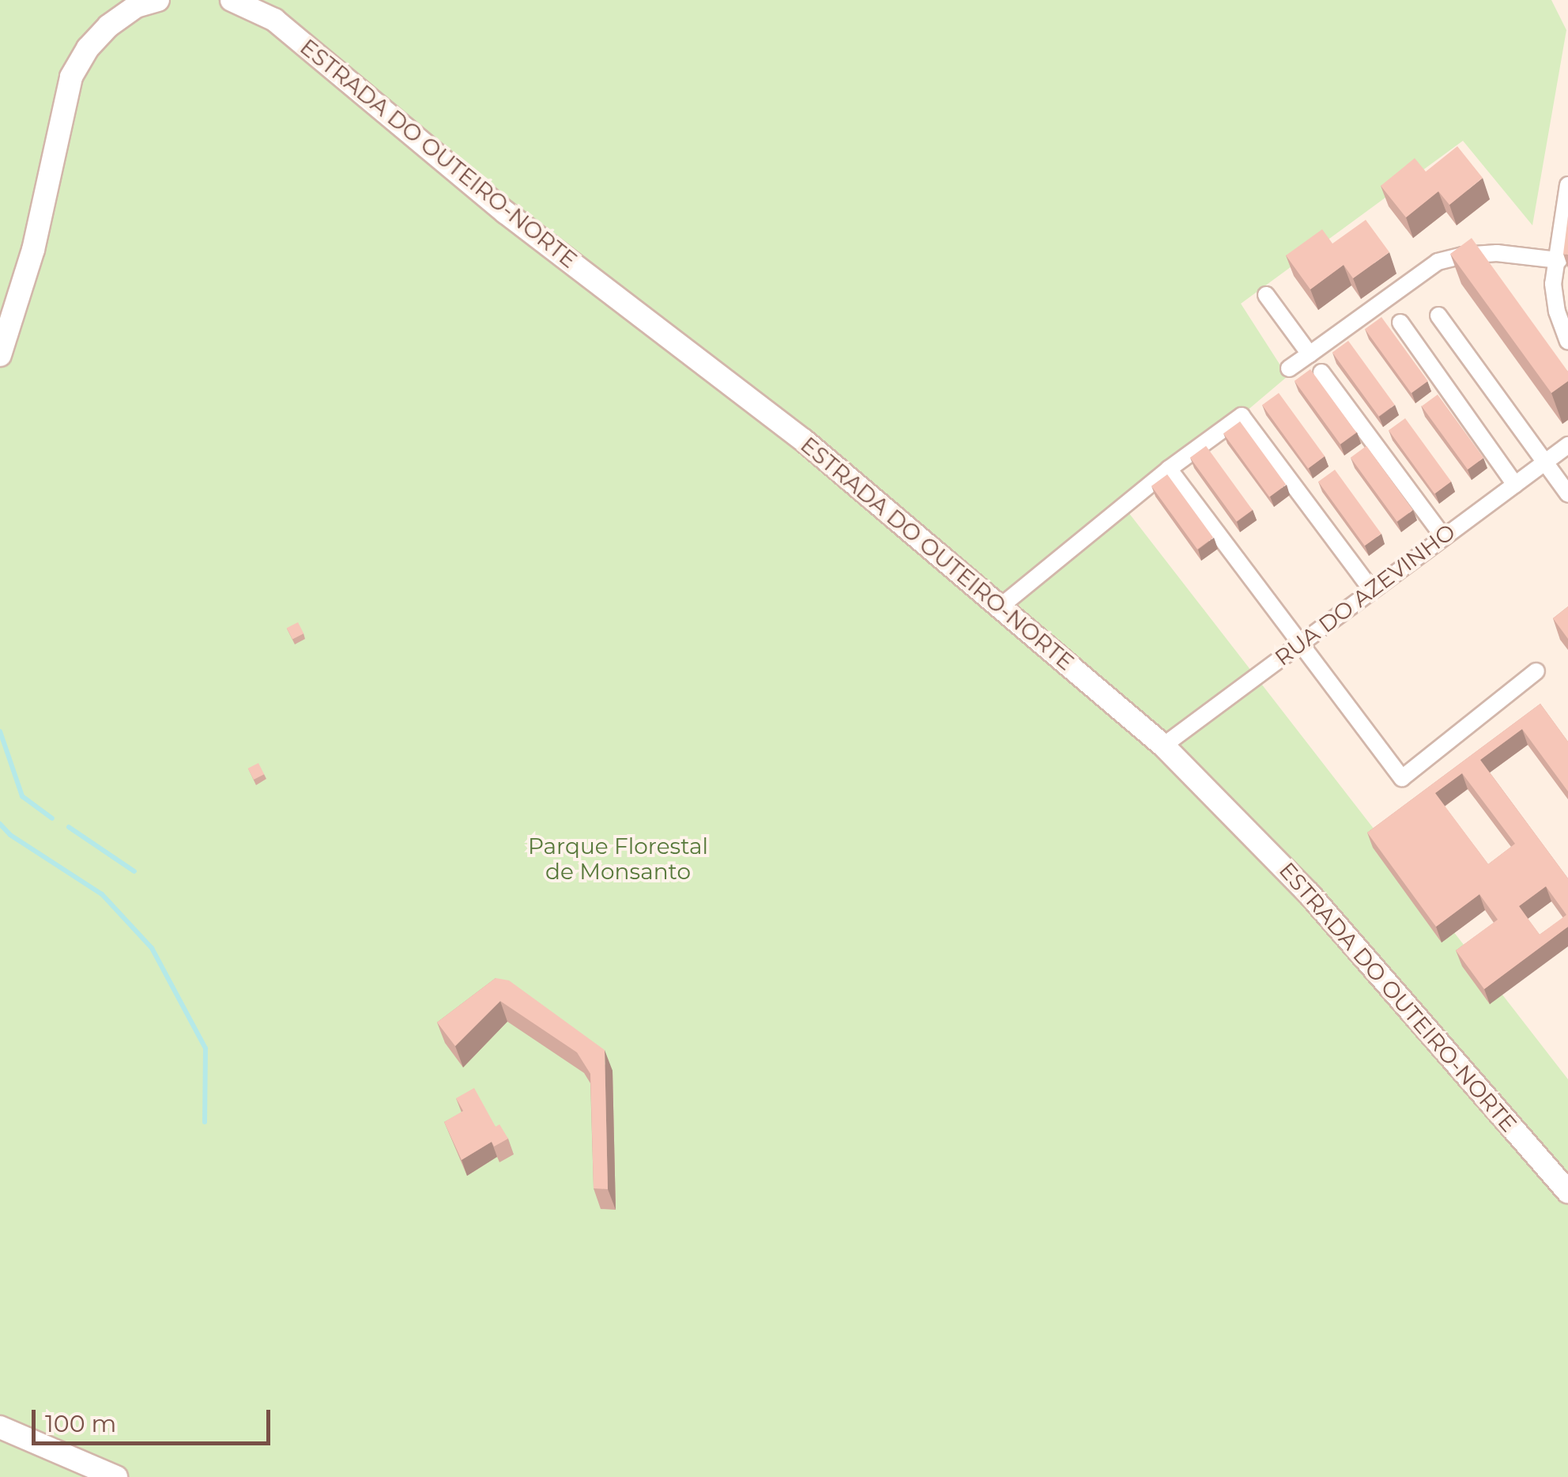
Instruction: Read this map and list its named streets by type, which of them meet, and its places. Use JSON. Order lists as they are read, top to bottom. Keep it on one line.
{"streets":{"street":["ESTRADA DO OUTEIRO-NORTE","RUA DO AZEVINHO"]},"crossings":[["ESTRADA DO OUTEIRO-NORTE","RUA DO AZEVINHO"]],"parks":["Parque Florestal de Monsanto"],"scale_bar":"100 m"}
